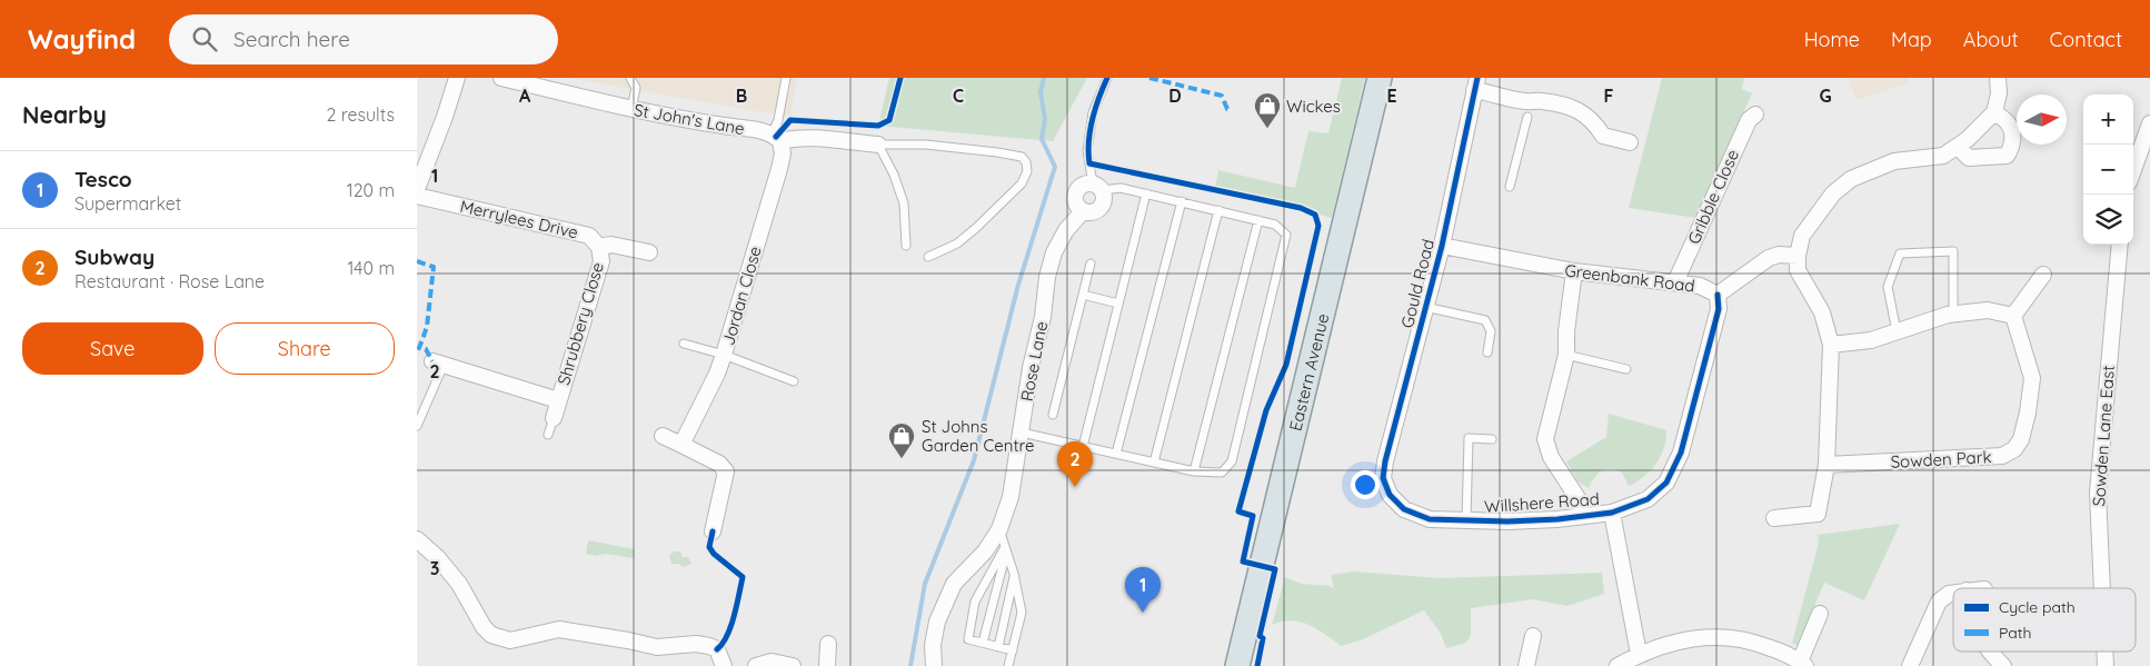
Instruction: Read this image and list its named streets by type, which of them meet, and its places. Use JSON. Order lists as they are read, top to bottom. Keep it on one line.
{"streets":{"main road":["Eastern Avenue"],"street":["St John's Lane","Gribble Close","Merrylees Drive","Greenbank Road","Gould Road","Jordan Close","Shrubbery Close","Rose Lane","Sowden Lane East","Sowden Park","Willshere Road"]},"crossings":[["St John's Lane","Jordan Close"],["Gribble Close","Greenbank Road"],["Merrylees Drive","Shrubbery Close"],["Greenbank Road","Gould Road"],["Greenbank Road","Willshere Road"],["Gould Road","Willshere Road"]],"places":{"shop":["Wickes","St Johns Garden Centre"]},"legend":["Cycle path","Path"],"north":"right","page":{"header":"Wayfind","search":"Search here","nav":["Home","Map","About","Contact"],"heading":["Nearby","2 results"],"map_buttons":["+","−"],"list":[{"mark":"1","name":"Tesco","note":"Supermarket","value":"120 m"},{"mark":"2","name":"Subway","note":"Restaurant · Rose Lane","value":"140 m"}],"buttons":["Save","Share"],"pins":["2","1"]},"grid":{"columns":["A","B","C","D","E","F","G"],"rows":["1","2","3"]}}
